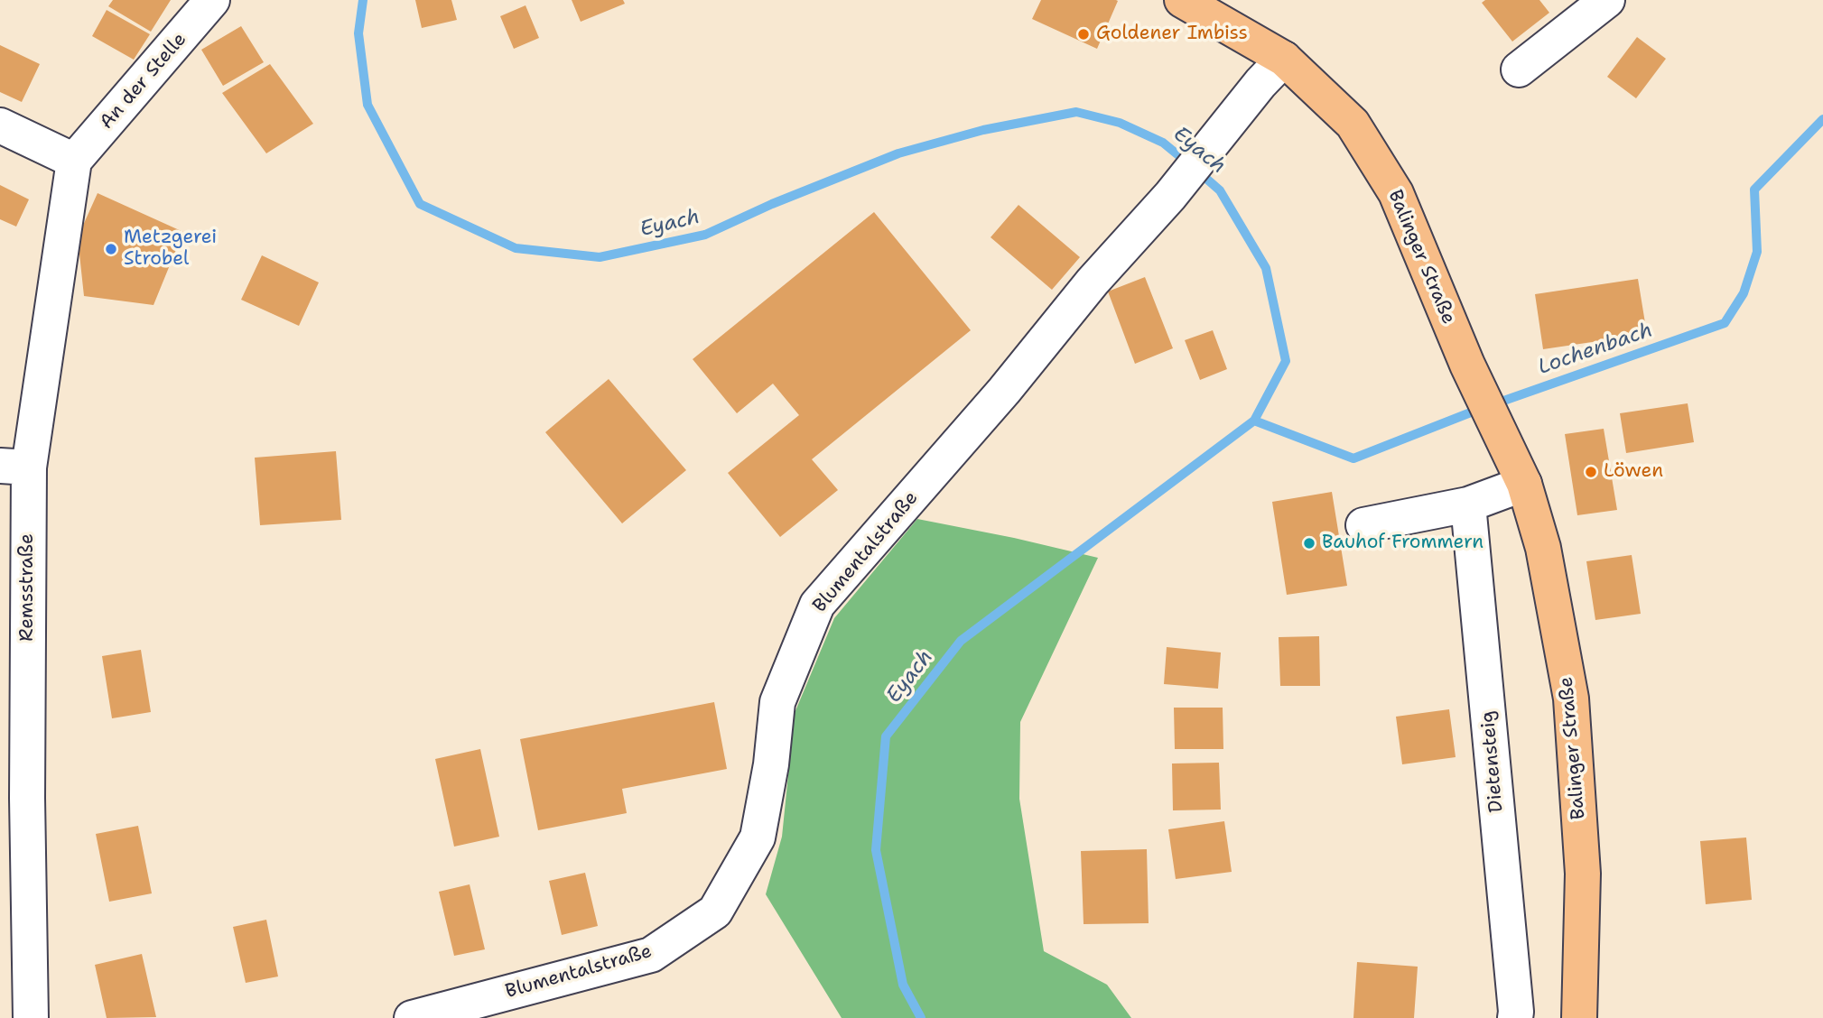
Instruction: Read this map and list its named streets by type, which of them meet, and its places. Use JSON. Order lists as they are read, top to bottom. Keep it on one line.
{"streets":{"main road":["Balinger Straße"],"street":["An der Stelle","Blumentalstraße","Remsstraße","Dietensteig"]},"crossings":[["An der Stelle","Remsstraße"],["Balinger Straße","Blumentalstraße"]],"water":["Eyach","Lochenbach"],"places":["Goldener Imbiss","Metzgerei Strobel","Löwen","Bauhof Frommern"]}
